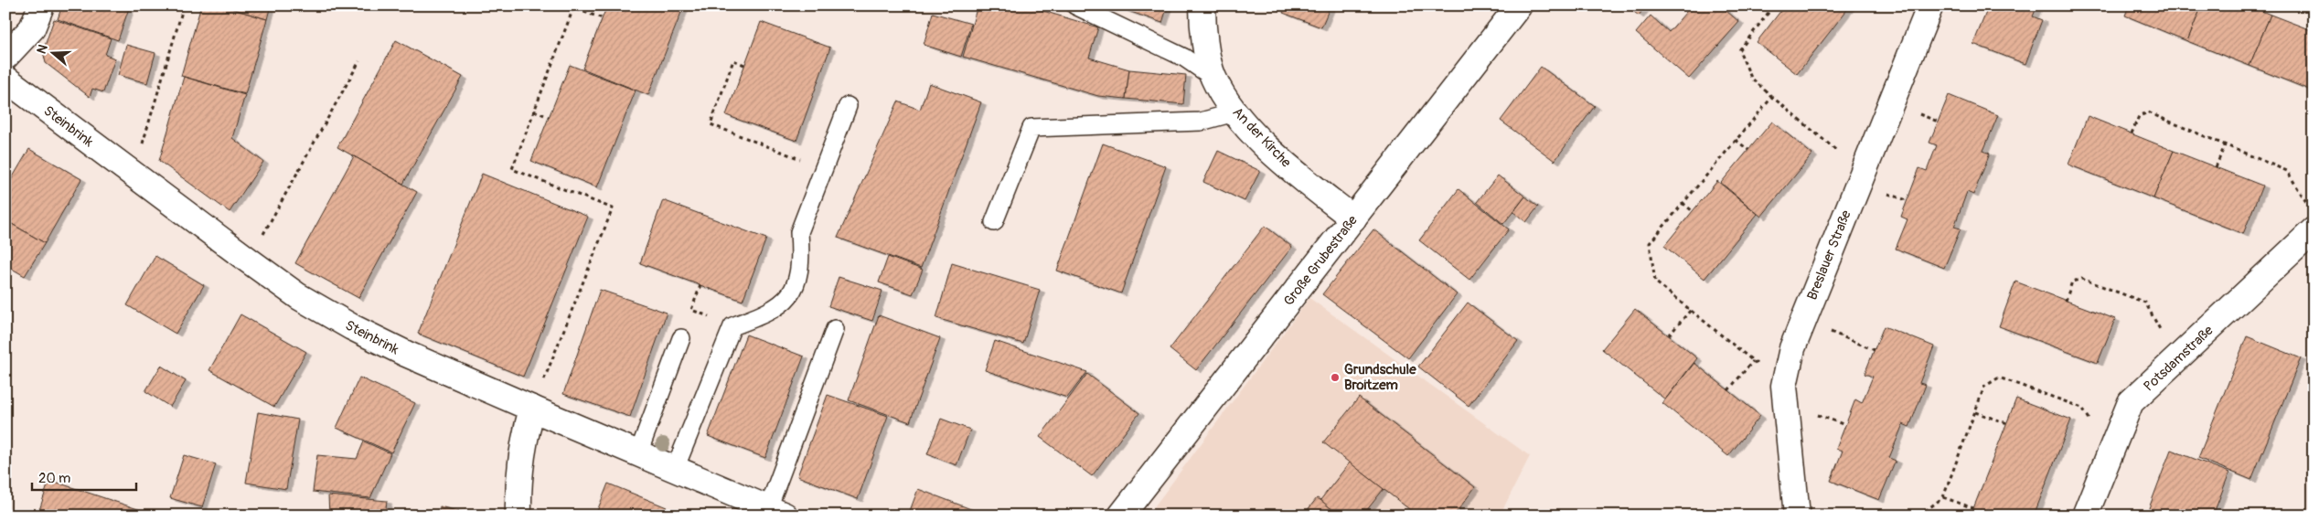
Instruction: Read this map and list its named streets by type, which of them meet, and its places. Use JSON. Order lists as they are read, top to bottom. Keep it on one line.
{"streets":{"street":["Steinbrink","An der Kirche","Breslauer Straße","Große Grubestraße","Potsdamstraße"]},"crossings":[["An der Kirche","Große Grubestraße"]],"places":["Grundschule Broitzem"],"scale_bar":"20 m","north":"left"}
